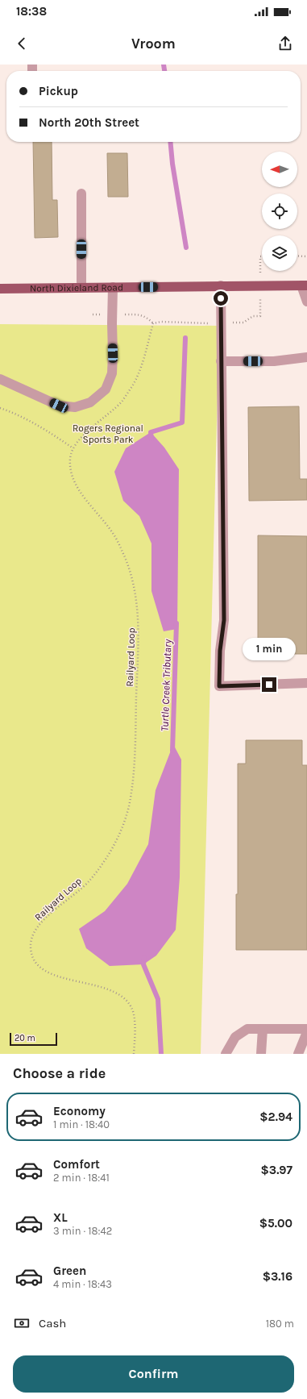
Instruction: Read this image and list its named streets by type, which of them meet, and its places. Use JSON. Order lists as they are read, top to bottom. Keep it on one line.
{"streets":{"main road":["North Dixieland Road"],"path":["Railyard Loop"]},"water":["Turtle Creek Tributary"],"parks":["Rogers Regional Sports Park"],"scale_bar":"20 m","north":"left","page":{"status":"18:38","header":"Vroom","banner":["Pickup","North 20th Street"],"bubble":"1 min","scale":"20 m","heading":"Choose a ride","list":[{"name":"Economy","note":"1 min · 18:40","value":"$2.94"},{"name":"Comfort","note":"2 min · 18:41","value":"$3.97"},{"name":"XL","note":"3 min · 18:42","value":"$5.00"},{"name":"Green","note":"4 min · 18:43","value":"$3.16"}],"pay":["Cash","180 m"],"buttons":"Confirm"}}
